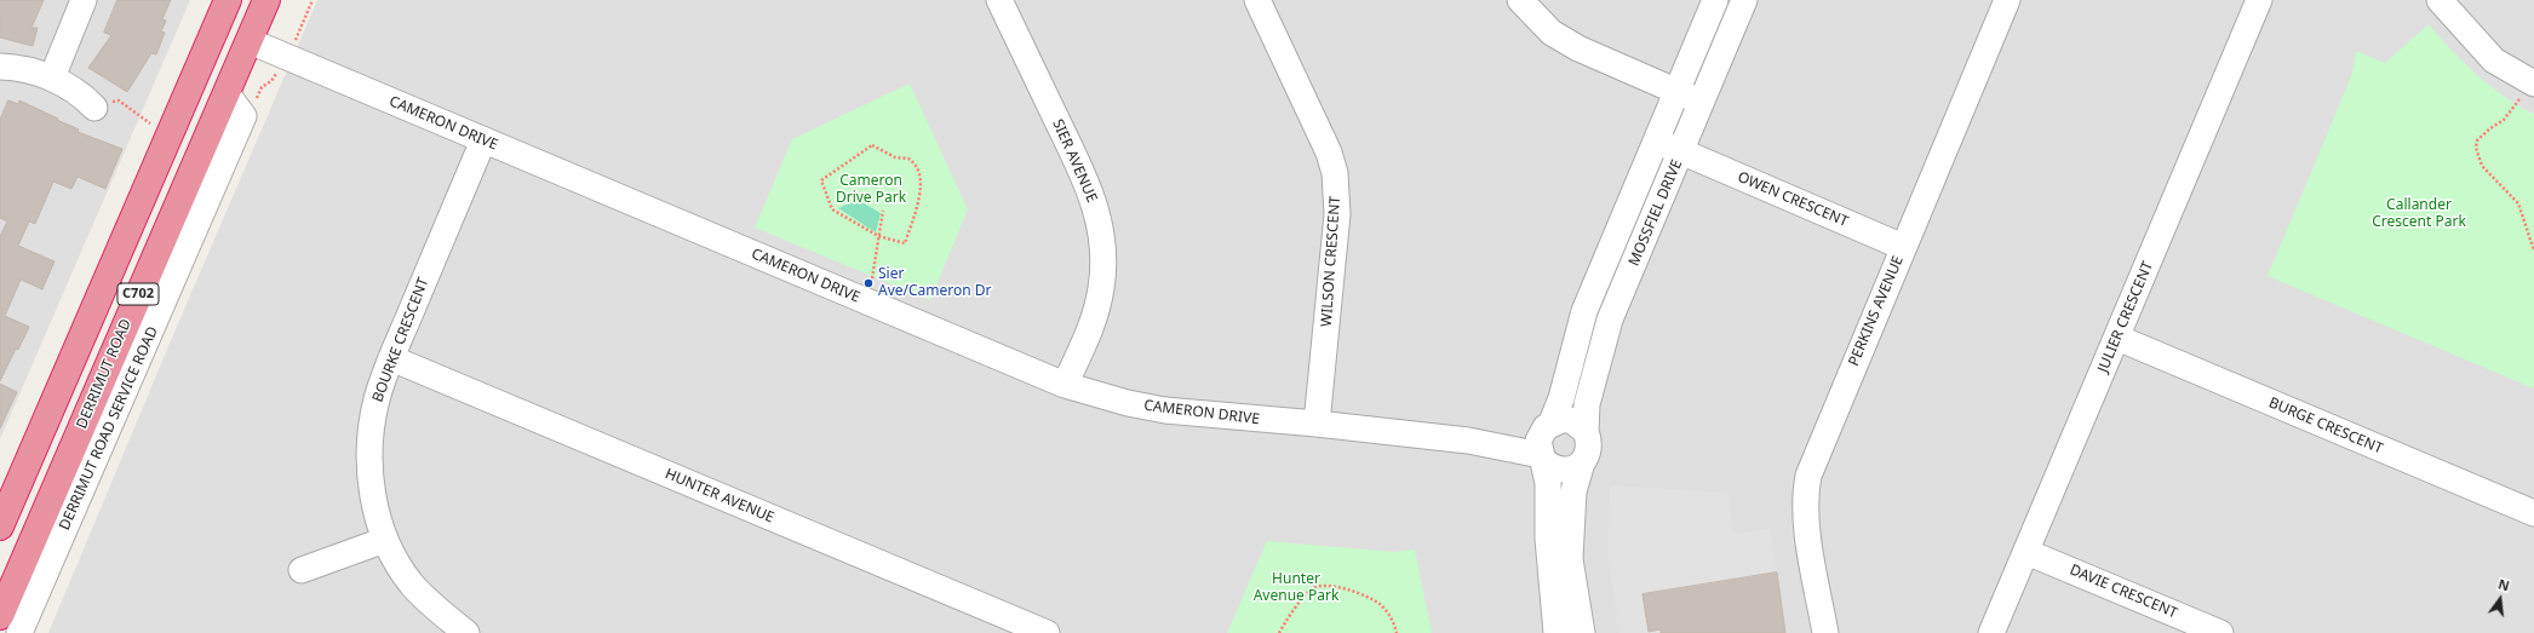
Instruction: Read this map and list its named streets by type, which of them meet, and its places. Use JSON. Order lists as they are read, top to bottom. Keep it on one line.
{"streets":{"highway":["C702","DERRIMUT ROAD"],"street":["CAMERON DRIVE","SIER AVENUE","OWEN CRESCENT","MOSSFIEL DRIVE","WILSON CRESCENT","PERKINS AVENUE","JULIER CRESCENT","BOURKE CRESCENT","BURGE CRESCENT","DERRIMUT ROAD SERVICE ROAD","HUNTER AVENUE","DAVIE CRESCENT"]},"crossings":[["CAMERON DRIVE","SIER AVENUE"],["CAMERON DRIVE","MOSSFIEL DRIVE"],["CAMERON DRIVE","WILSON CRESCENT"],["CAMERON DRIVE","BOURKE CRESCENT"],["CAMERON DRIVE","DERRIMUT ROAD"],["OWEN CRESCENT","MOSSFIEL DRIVE"],["OWEN CRESCENT","PERKINS AVENUE"],["JULIER CRESCENT","BURGE CRESCENT"],["JULIER CRESCENT","DAVIE CRESCENT"],["BOURKE CRESCENT","HUNTER AVENUE"]],"parks":["Cameron Drive Park","Callander Crescent Park","Hunter Avenue Park"],"places":["Sier Ave/Cameron Dr"],"north":"top"}
